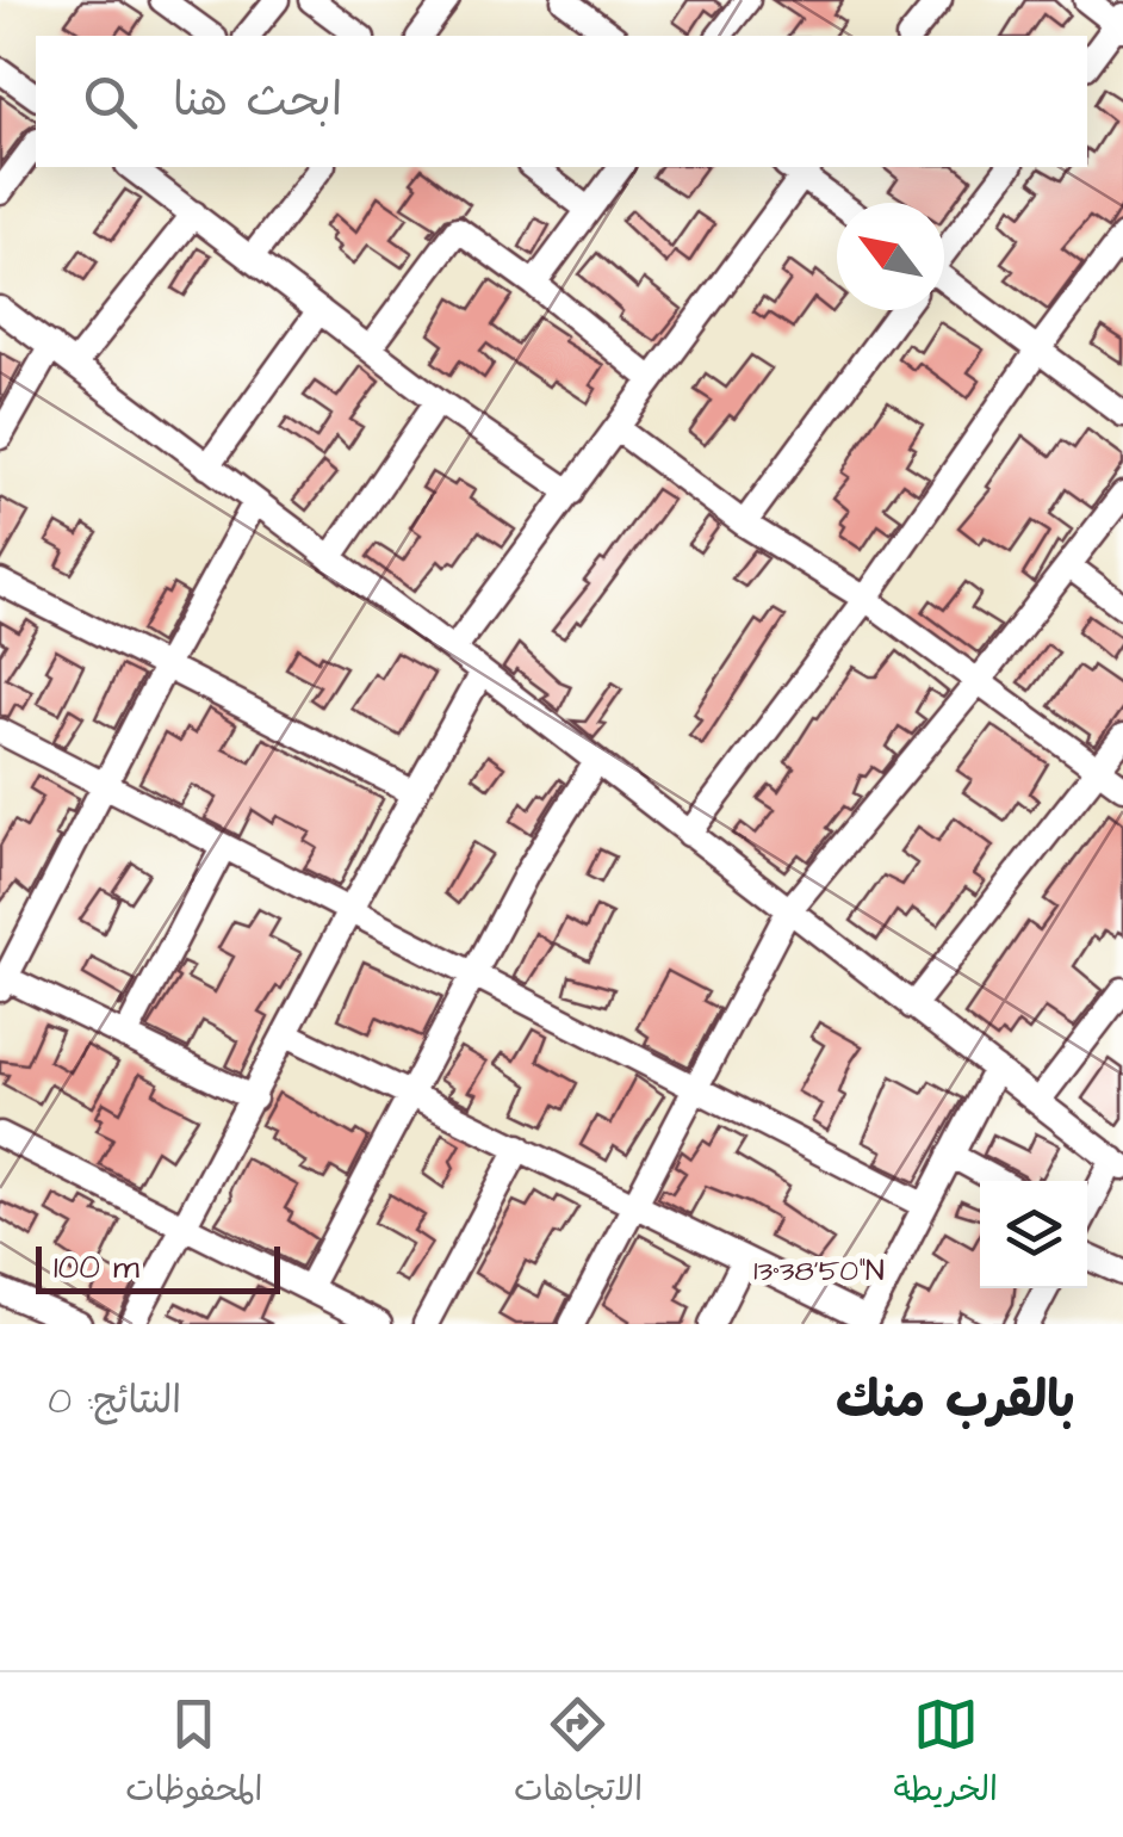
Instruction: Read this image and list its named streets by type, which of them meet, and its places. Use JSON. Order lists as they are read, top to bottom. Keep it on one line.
{"scale_bar":"100 m","north":"top left","page":{"search":"ابحث هنا","scale":"100 m","heading":["بالقرب منك","النتائج: 0"],"nav":["الخريطة","الاتجاهات","المحفوظات"]},"coordinates":["13°38'50\"N"]}
